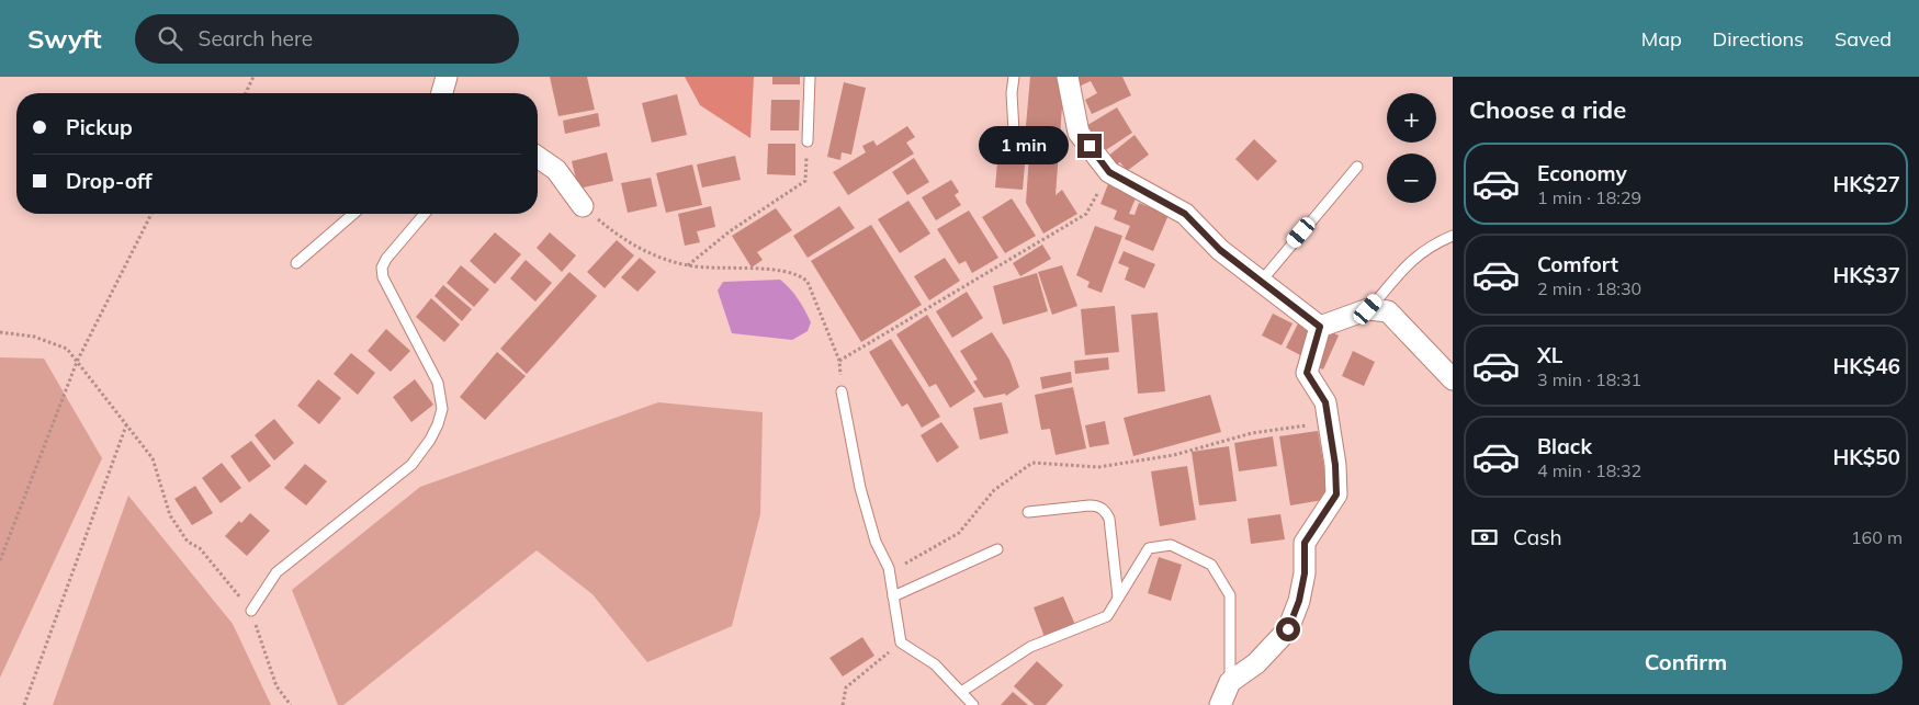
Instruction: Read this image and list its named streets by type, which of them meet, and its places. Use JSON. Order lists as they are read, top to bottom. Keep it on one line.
{"page":{"header":"Swyft","search":"Search here","nav":["Map","Directions","Saved"],"heading":"Choose a ride","map_buttons":["+","−"],"banner":["Pickup","Drop-off"],"bubble":"1 min","list":[{"name":"Economy","note":"1 min · 18:29","value":"HK$27"},{"name":"Comfort","note":"2 min · 18:30","value":"HK$37"},{"name":"XL","note":"3 min · 18:31","value":"HK$46"},{"name":"Black","note":"4 min · 18:32","value":"HK$50"}],"pay":["Cash","160 m"],"buttons":"Confirm"}}
